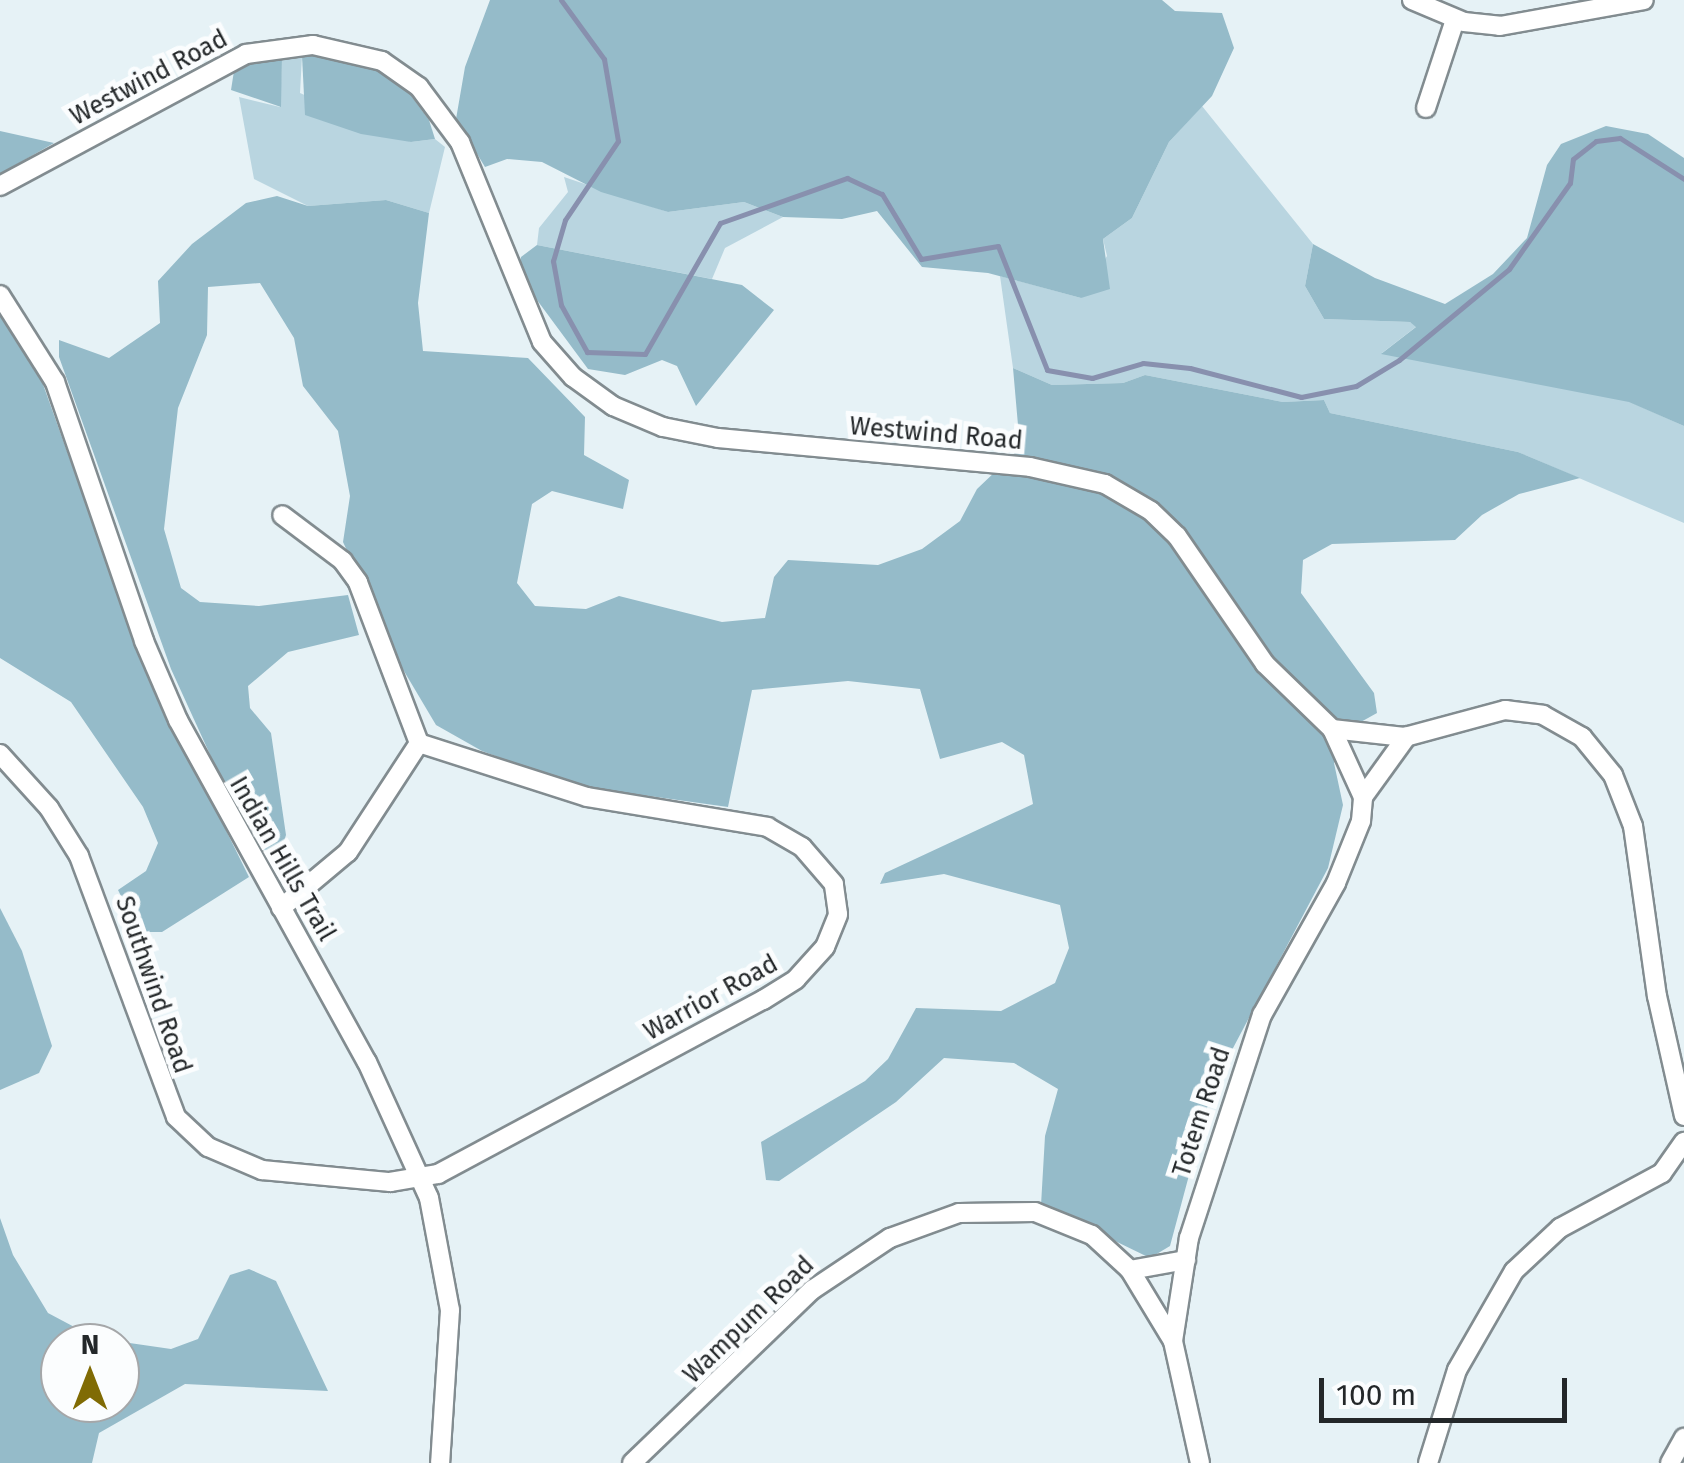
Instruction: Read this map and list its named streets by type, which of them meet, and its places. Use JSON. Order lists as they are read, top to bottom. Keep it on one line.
{"streets":{"street":["Westwind Road","Indian Hills Trail","Southwind Road","Warrior Road","Totem Road","Wampum Road"]},"crossings":[["Indian Hills Trail","Southwind Road"],["Indian Hills Trail","Warrior Road"],["Southwind Road","Warrior Road"],["Totem Road","Wampum Road"]],"scale_bar":"100 m","north":"top"}
